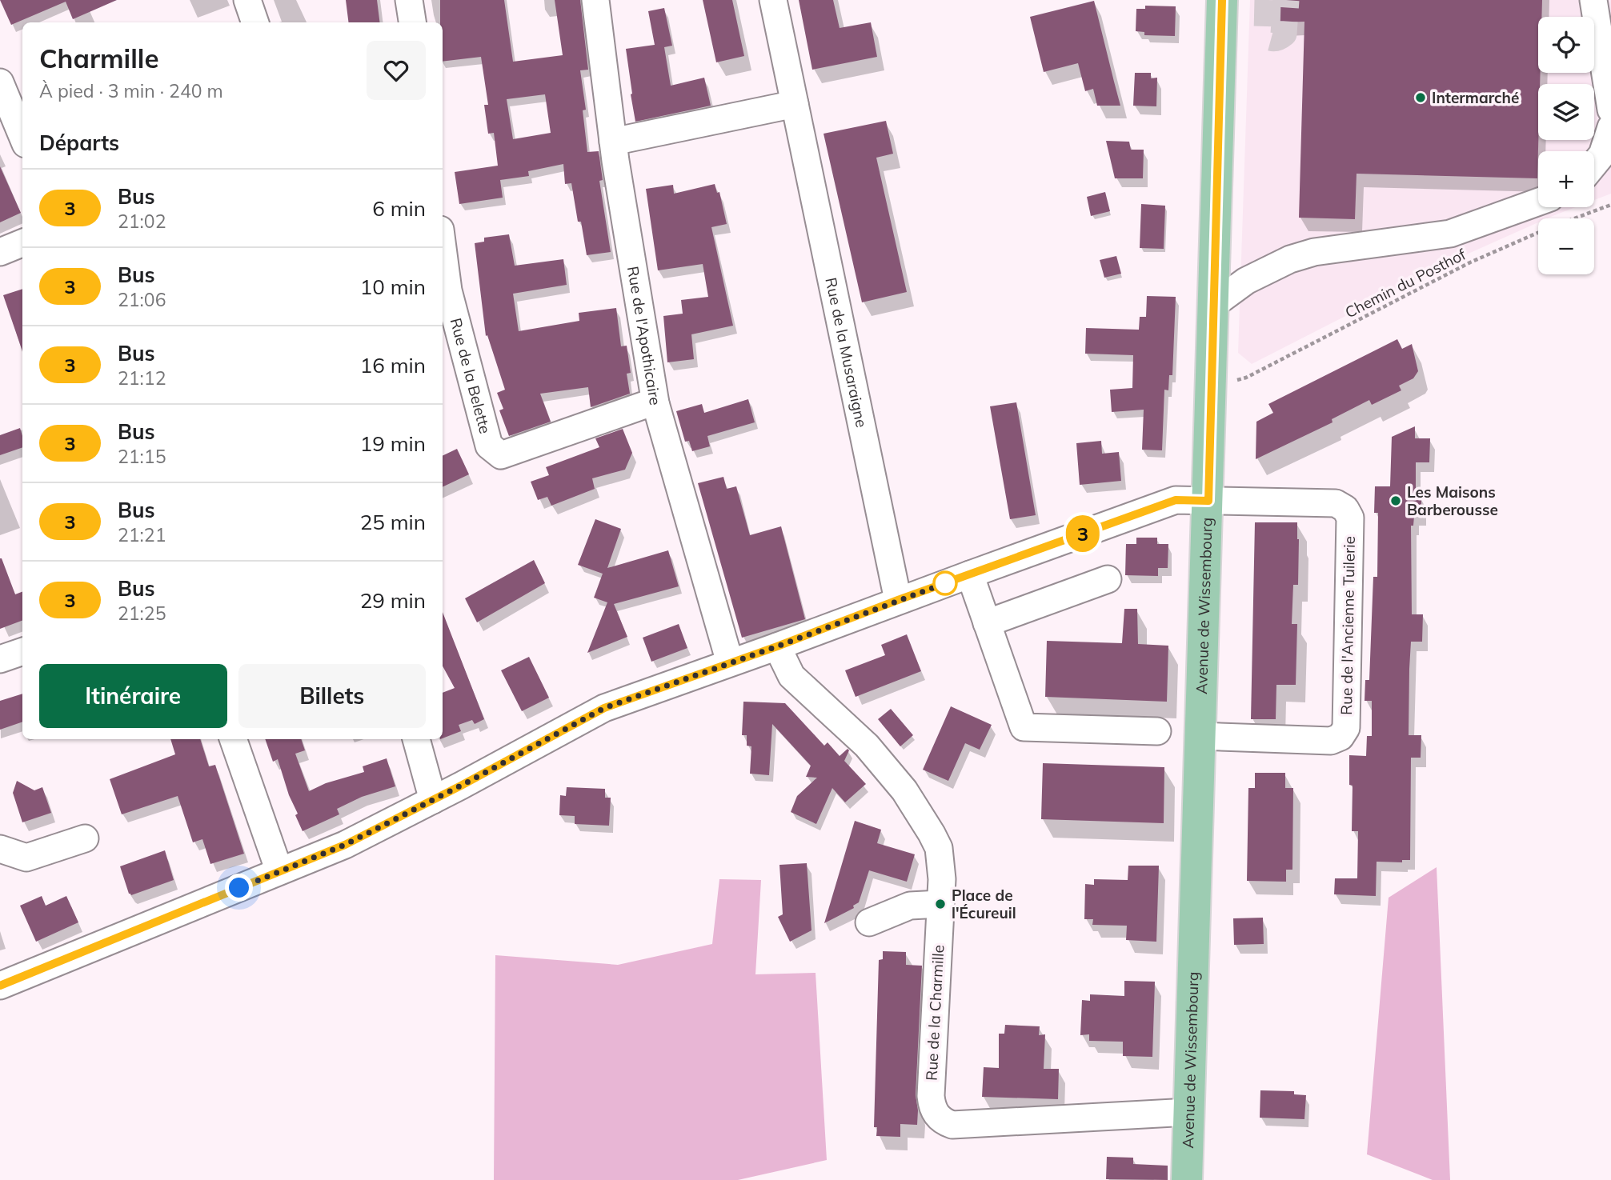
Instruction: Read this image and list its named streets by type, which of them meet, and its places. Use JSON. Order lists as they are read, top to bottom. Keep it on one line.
{"streets":{"main road":["Avenue de Wissembourg"],"street":["Rue de l'Apothicaire","Rue de la Musaraigne","Rue de la Belette","Rue de l'Ancienne Tuilerie","Rue de la Charmille"],"path":["Chemin du Posthof"]},"crossings":[["Chemin du Posthof","Avenue de Wissembourg"],["Rue de l'Apothicaire","Rue de la Belette"],["Rue de l'Apothicaire","Rue de l'Ancienne Tuilerie"],["Rue de la Musaraigne","Rue de l'Ancienne Tuilerie"],["Avenue de Wissembourg","Rue de l'Ancienne Tuilerie"],["Avenue de Wissembourg","Rue de la Charmille"],["Rue de l'Ancienne Tuilerie","Rue de la Charmille"]],"places":["Intermarché","Les Maisons Barberousse","Place de l'Écureuil"],"lines":["bus line 3"],"page":{"on_map":"3","map_buttons":["+","−"],"heading":[["Charmille","À pied · 3 min · 240 m"],"Départs"],"list":[{"mark":"3","name":"Bus","note":"21:02","value":"6 min"},{"mark":"3","name":"Bus","note":"21:06","value":"10 min"},{"mark":"3","name":"Bus","note":"21:12","value":"16 min"},{"mark":"3","name":"Bus","note":"21:15","value":"19 min"},{"mark":"3","name":"Bus","note":"21:21","value":"25 min"},{"mark":"3","name":"Bus","note":"21:25","value":"29 min"}],"buttons":["Itinéraire","Billets"]}}
